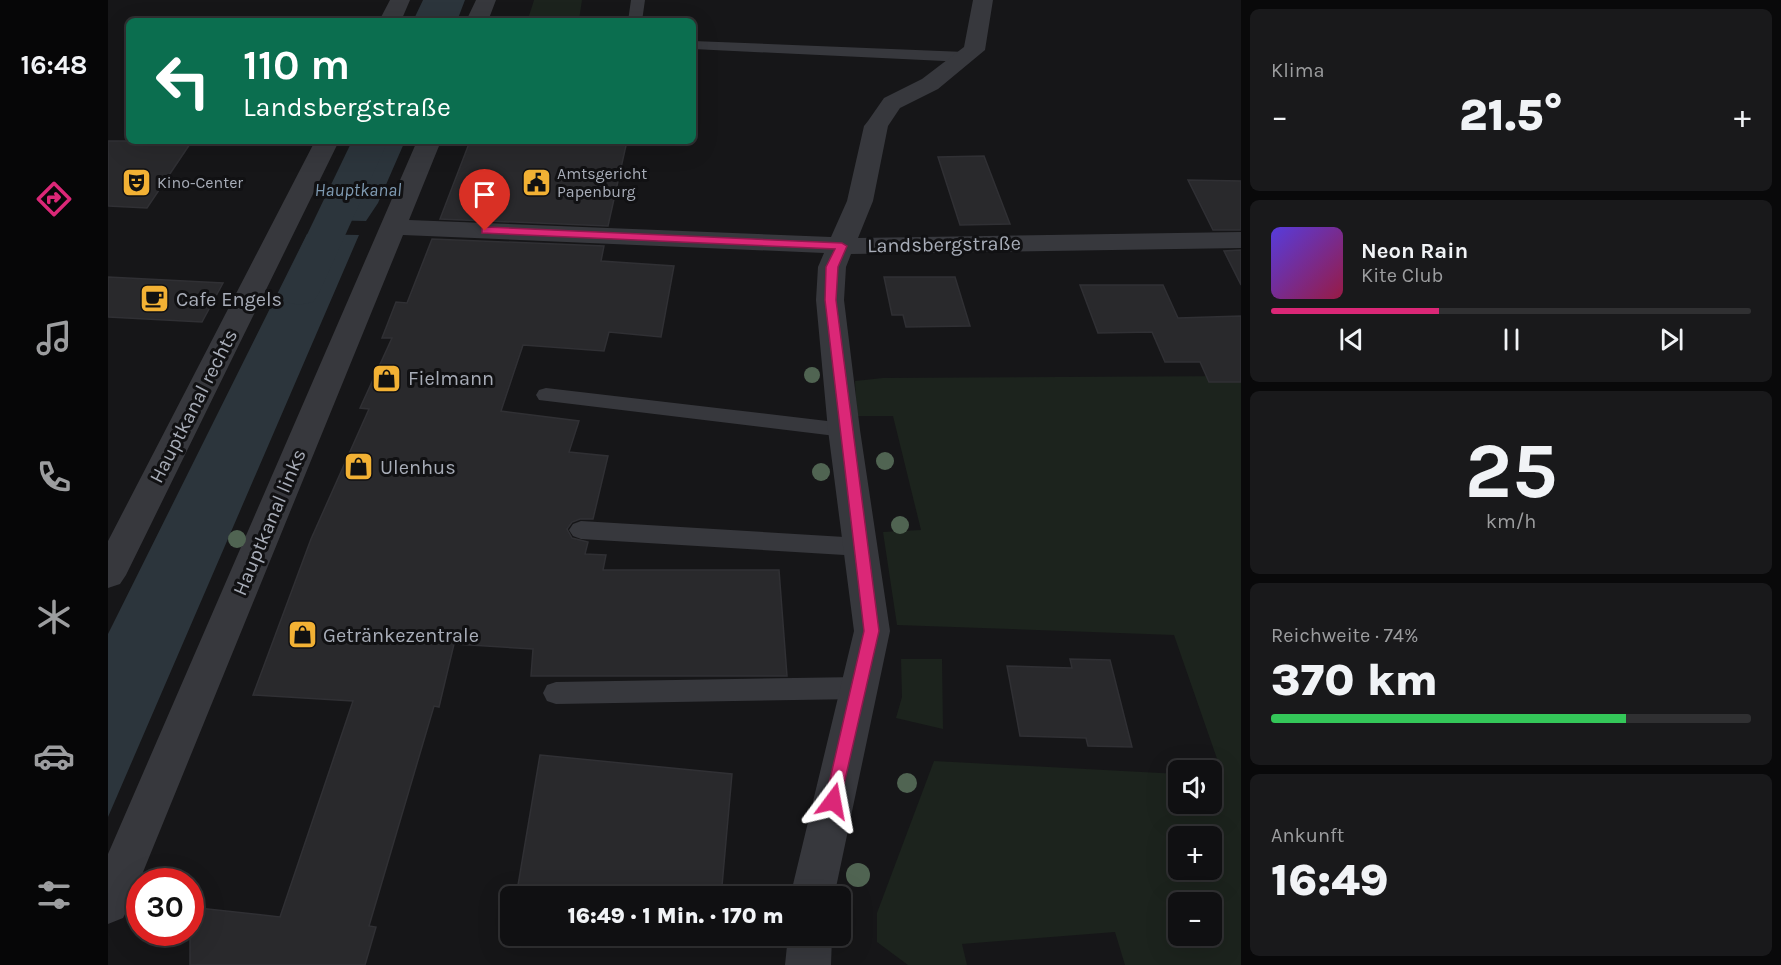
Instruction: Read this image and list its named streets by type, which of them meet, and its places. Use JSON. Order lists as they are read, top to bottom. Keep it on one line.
{"streets":{"street":["Landsbergstraße","Hauptkanal rechts","Hauptkanal links"]},"crossings":[["Landsbergstraße","Hauptkanal links"]],"water":["Hauptkanal"],"places":{"theatre":["Kino-Center"],"public building":["Amtsgericht Papenburg"],"cafe":["Cafe Engels"],"shop":["Fielmann","Ulenhus","Getränkezentrale"]},"page":{"tabs":"16:48","tile":["Klima",["25","km/h"],["Reichweite · 74%","370 km"],["Ankunft","16:49"]],"turn":["110 m","Landsbergstraße"],"heat":["−","21.5°","+"],"song":["Neon Rain","Kite Club"],"map_buttons":["+","−"],"limit":"30","trip":"16:49 · 1 Min. · 170 m"}}
